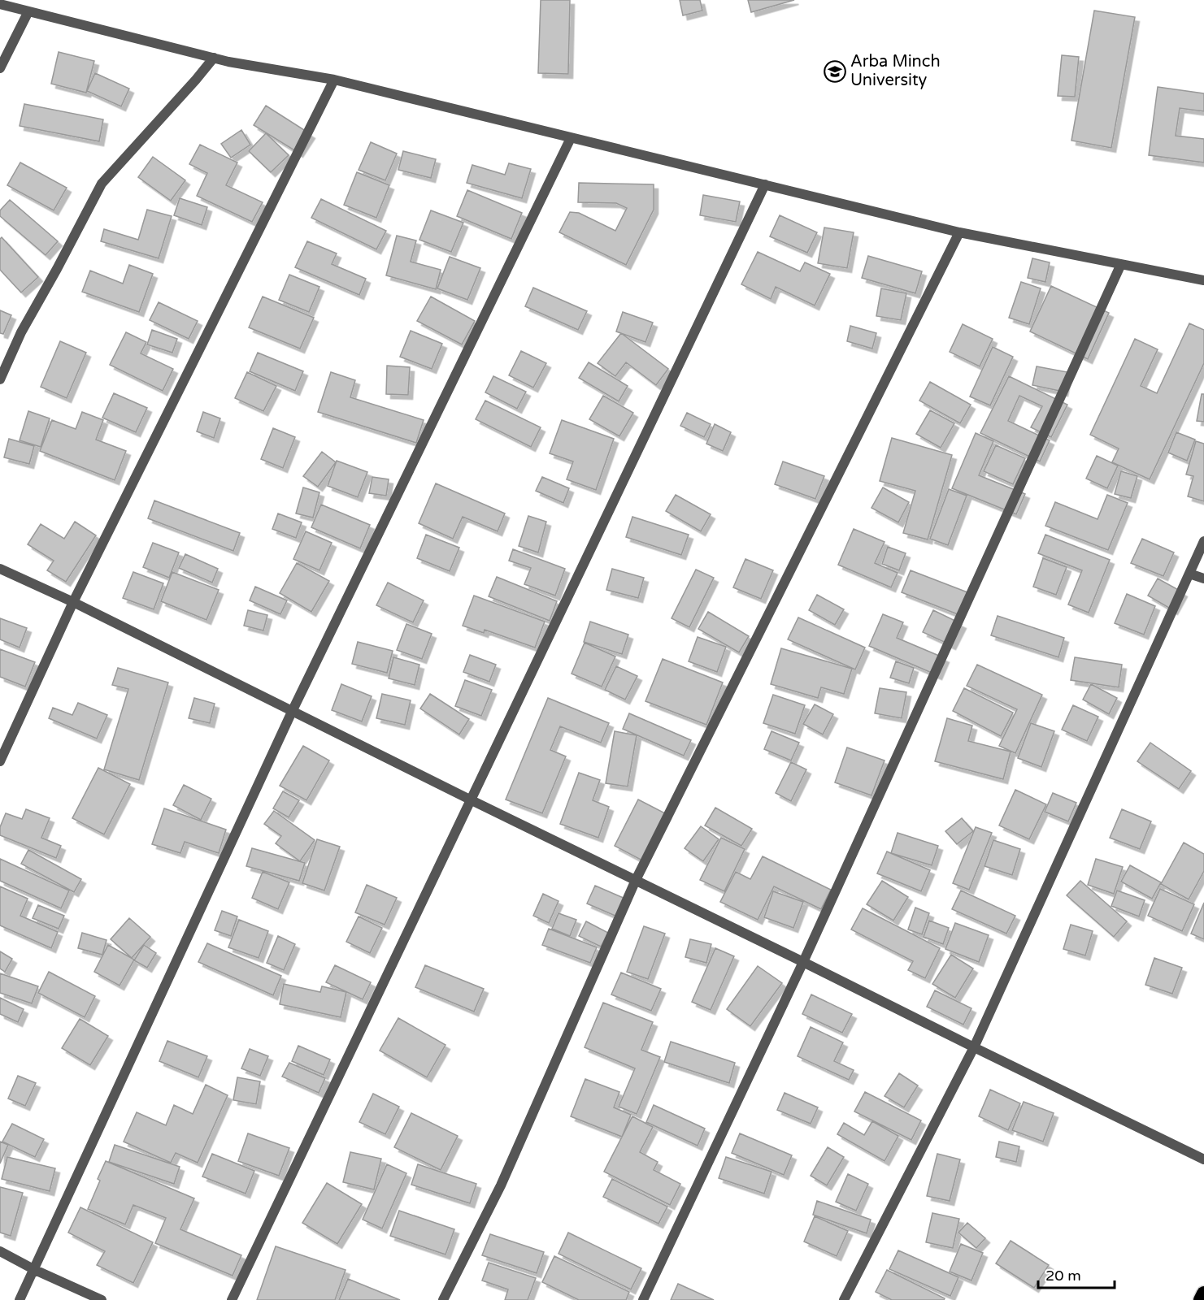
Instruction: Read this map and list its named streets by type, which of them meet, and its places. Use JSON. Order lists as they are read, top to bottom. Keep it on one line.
{"places":{"school or university":["Arba Minch University"]},"scale_bar":"20 m"}
